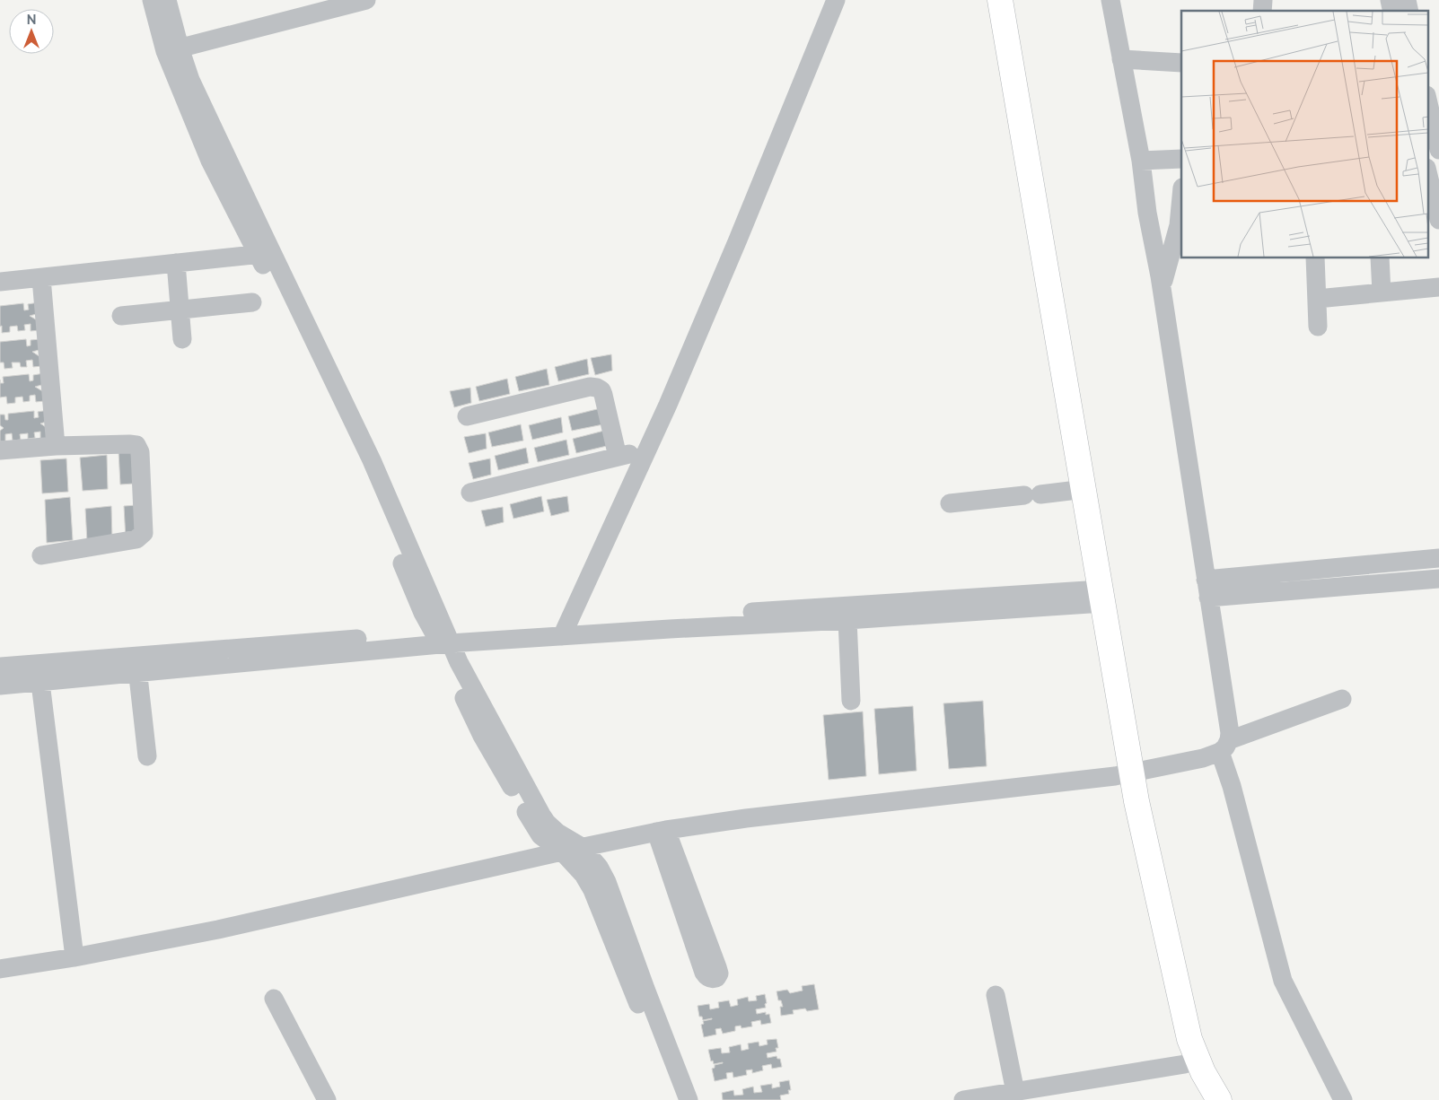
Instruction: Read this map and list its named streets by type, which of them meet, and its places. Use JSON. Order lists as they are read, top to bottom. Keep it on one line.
{"north":"top"}
